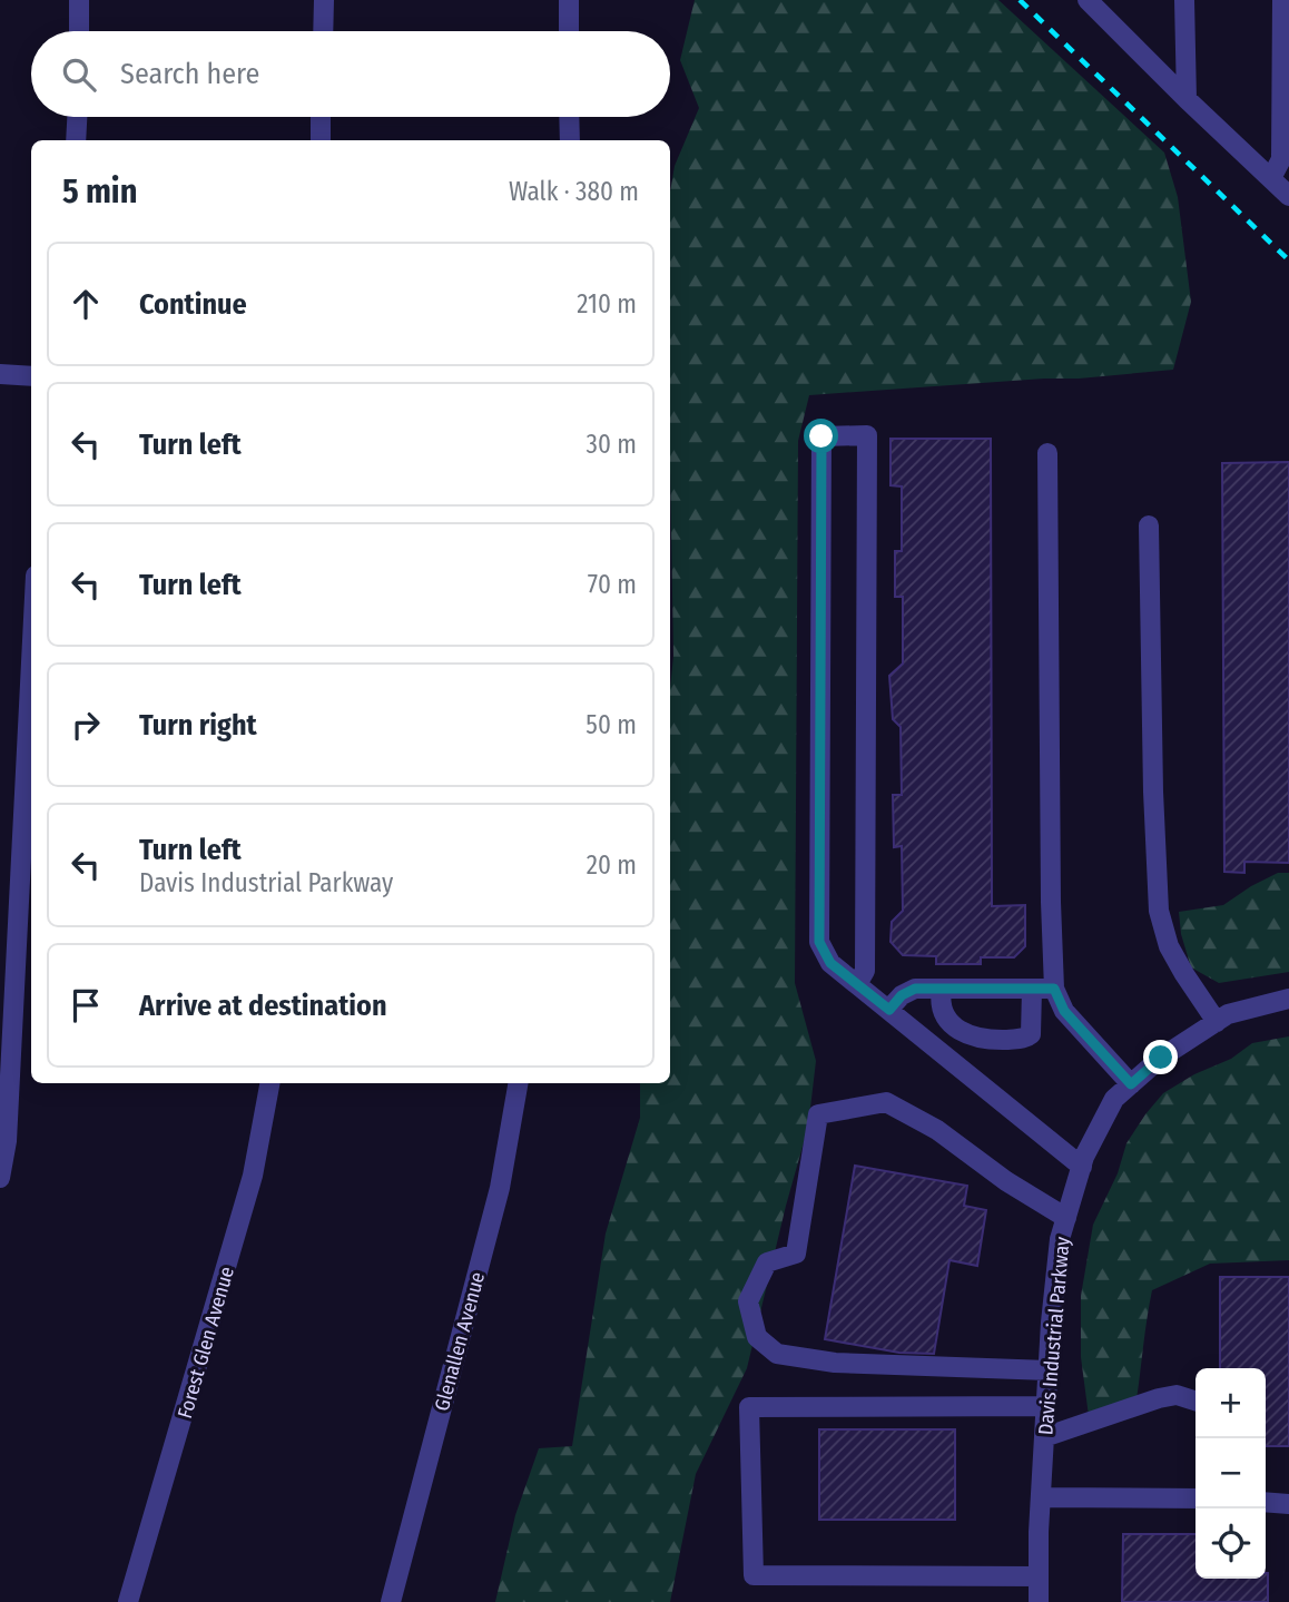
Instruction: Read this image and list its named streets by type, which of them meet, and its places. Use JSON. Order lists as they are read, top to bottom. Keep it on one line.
{"streets":{"street":["Davis Industrial Parkway","Glenallen Avenue","Forest Glen Avenue"]},"page":{"search":"Search here","heading":["5 min","Walk · 380 m"],"list":[["Continue","210 m"],["Turn left","30 m"],["Turn left","70 m"],["Turn right","50 m"],["Turn left","Davis Industrial Parkway","20 m"],"Arrive at destination"],"map_buttons":["+","−"]}}
